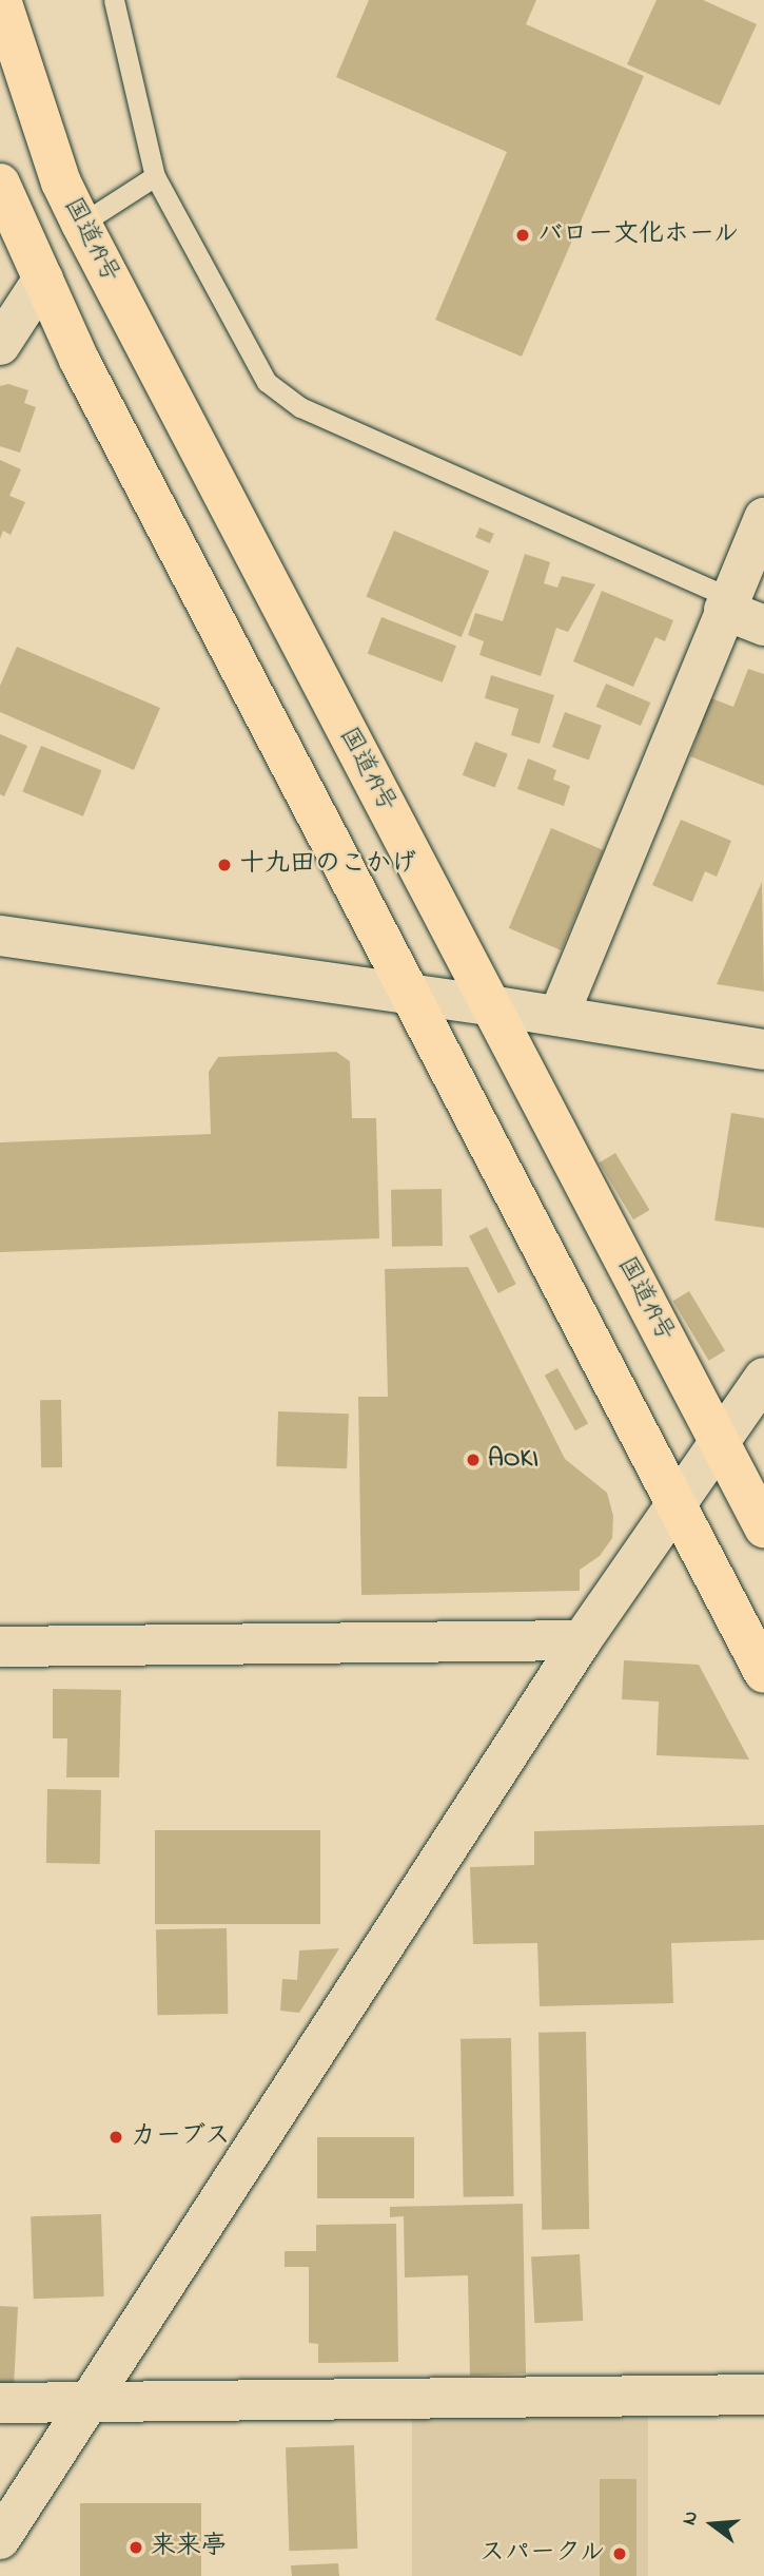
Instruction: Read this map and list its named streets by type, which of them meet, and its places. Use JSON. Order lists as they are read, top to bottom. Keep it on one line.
{"streets":{"highway":["国道19号"]},"places":["バロー文化ホール","十九田のこかげ","AOKI","カーブス","来来亭","スパークル"],"north":"left"}
